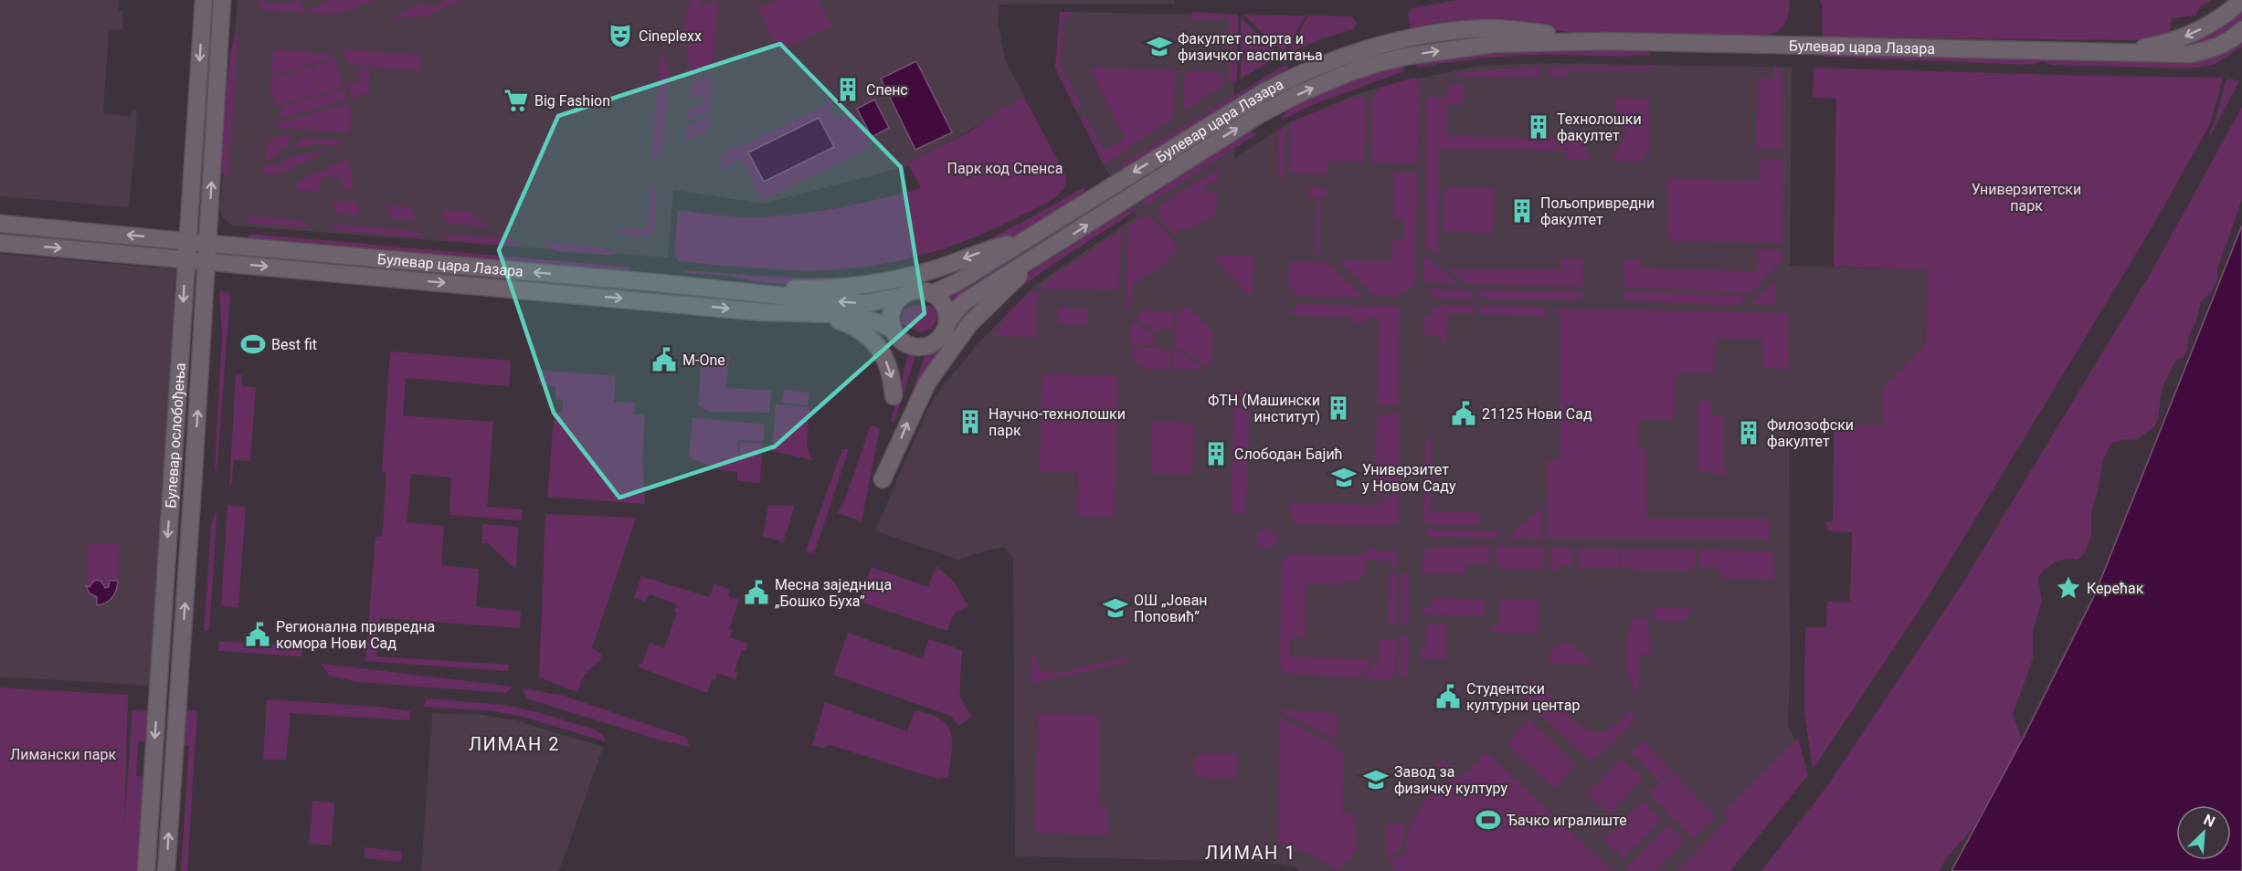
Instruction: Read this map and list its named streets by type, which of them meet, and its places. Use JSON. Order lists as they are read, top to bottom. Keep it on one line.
{"streets":{"main road":["Булевар цара Лазара","Булевар ослобођења"]},"crossings":[["Булевар цара Лазара","Булевар ослобођења"]],"districts":["ЛИМАН 2","ЛИМАН 1"],"parks":["Парк код Спенса","Универзитетски парк","Лимански парк"],"places":{"theatre":["Cineplexx"],"school or university":["Факултет спорта и физичког васпитања","Универзитет у Новом Саду","ОШ „Јован Поповић”","Завод за физичку културу"],"building":["Спенс","Технолошки факултет","Пољопривредни факултет","ФТН (Машински институт)","Научно-технолошки парк","Филозофски факултет","Слободан Бајић"],"supermarket":["Big Fashion"],"sports":["Best fit","Ђачко игралиште"],"public building":["M-One","21125 Нови Сад","Месна заједница „Бошко Буха”","Регионална привредна комора Нови Сад","Студентски културни центар"],"place":["Керећак"]},"north":"top right"}
